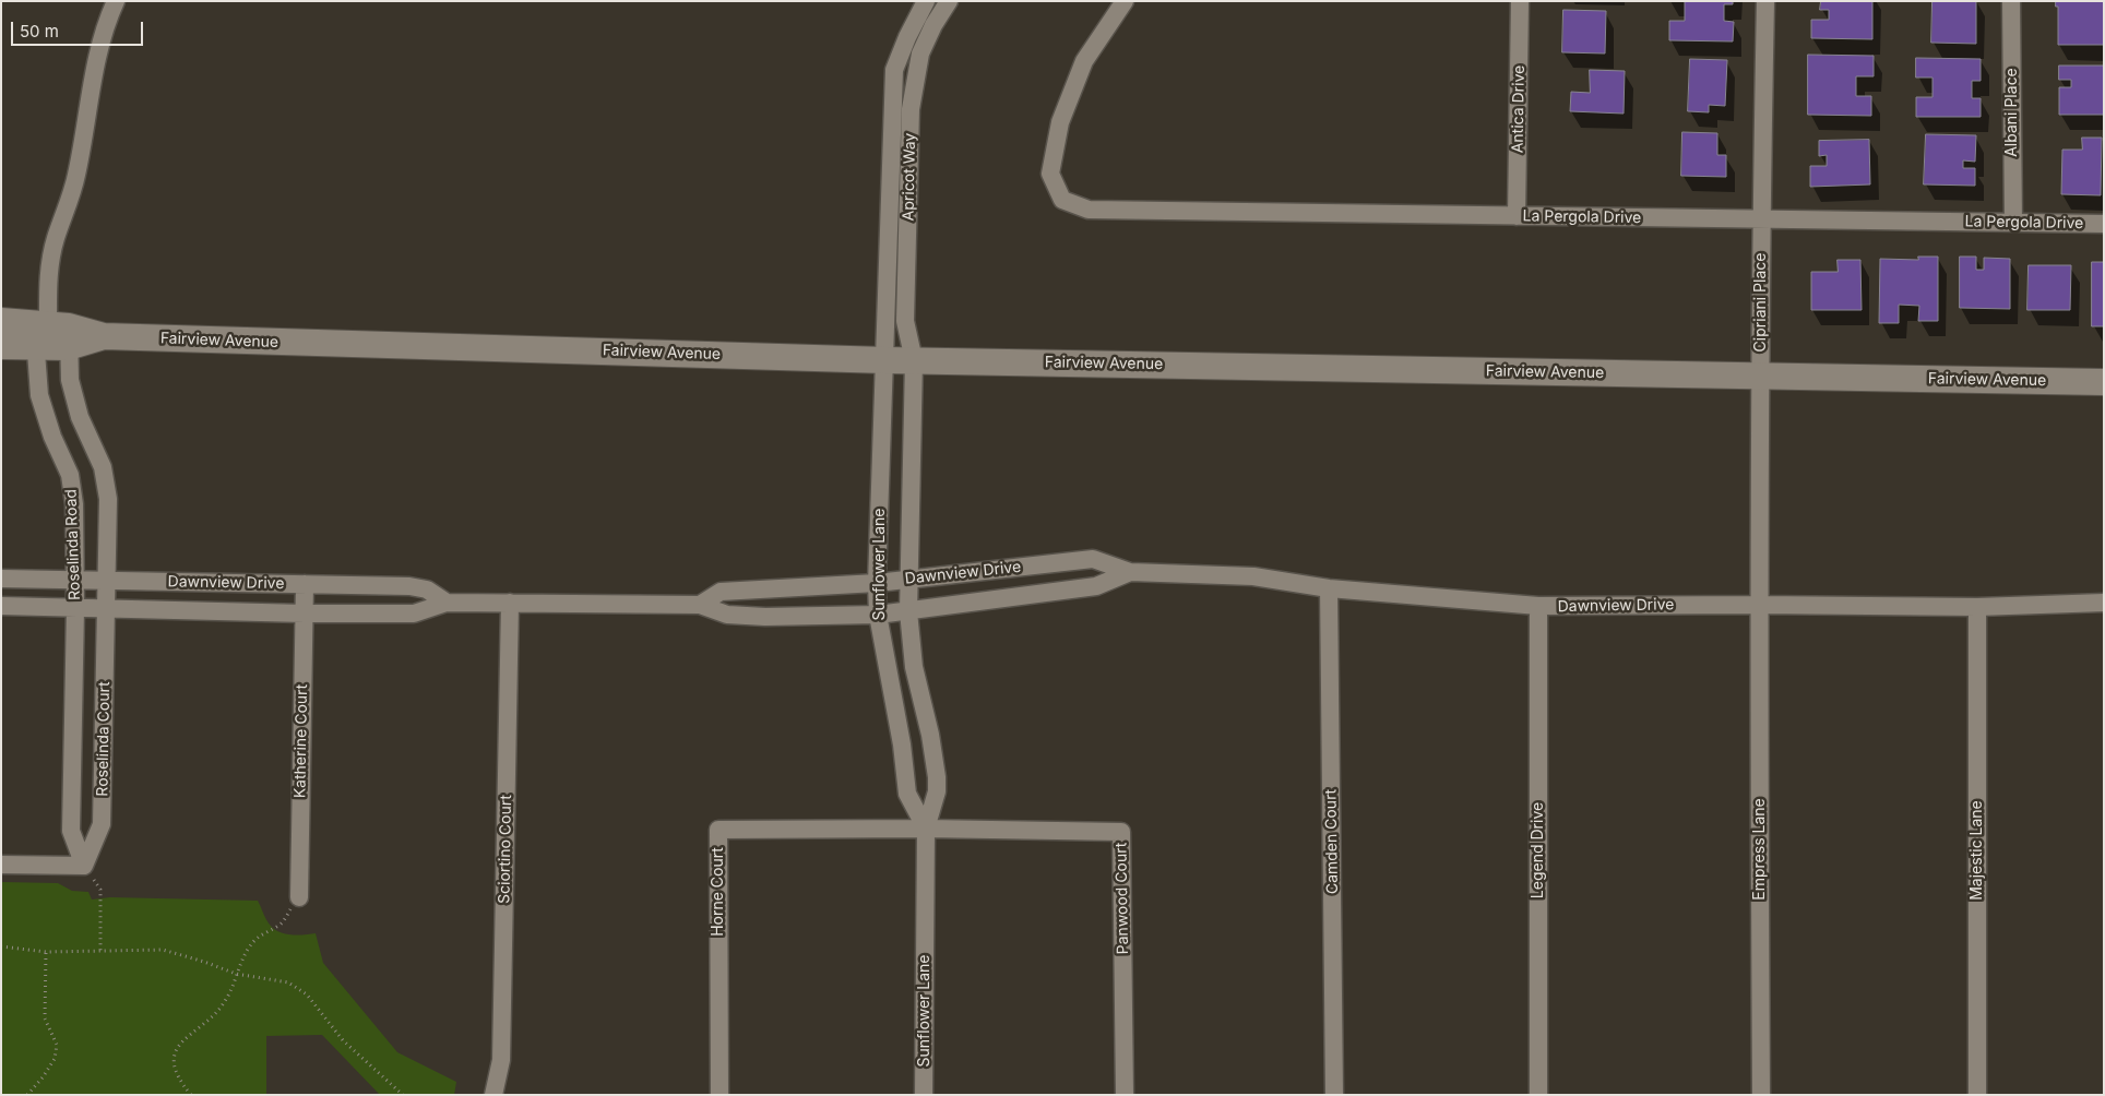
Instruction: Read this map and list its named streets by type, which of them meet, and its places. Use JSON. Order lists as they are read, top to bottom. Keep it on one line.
{"streets":{"street":["Antica Drive","Albani Place","Apricot Way","La Pergola Drive","Cipriani Place","Fairview Avenue","Roselinda Road","Sunflower Lane","Dawnview Drive","Roselinda Court","Katherine Court","Camden Court","Sciortino Court","Empress Lane","Legend Drive","Majestic Lane","Horne Court","Panwood Court"]},"crossings":[["Antica Drive","La Pergola Drive"],["Albani Place","La Pergola Drive"],["Apricot Way","Fairview Avenue"],["Apricot Way","Sunflower Lane"],["La Pergola Drive","Cipriani Place"],["Cipriani Place","Fairview Avenue"],["Cipriani Place","Dawnview Drive"],["Cipriani Place","Empress Lane"],["Fairview Avenue","Roselinda Road"],["Fairview Avenue","Sunflower Lane"],["Roselinda Road","Dawnview Drive"],["Roselinda Road","Roselinda Court"],["Sunflower Lane","Dawnview Drive"],["Sunflower Lane","Horne Court"],["Sunflower Lane","Panwood Court"],["Dawnview Drive","Roselinda Court"],["Dawnview Drive","Katherine Court"],["Dawnview Drive","Camden Court"],["Dawnview Drive","Sciortino Court"],["Dawnview Drive","Empress Lane"],["Dawnview Drive","Legend Drive"],["Dawnview Drive","Majestic Lane"],["Horne Court","Panwood Court"]],"scale_bar":"50 m"}
